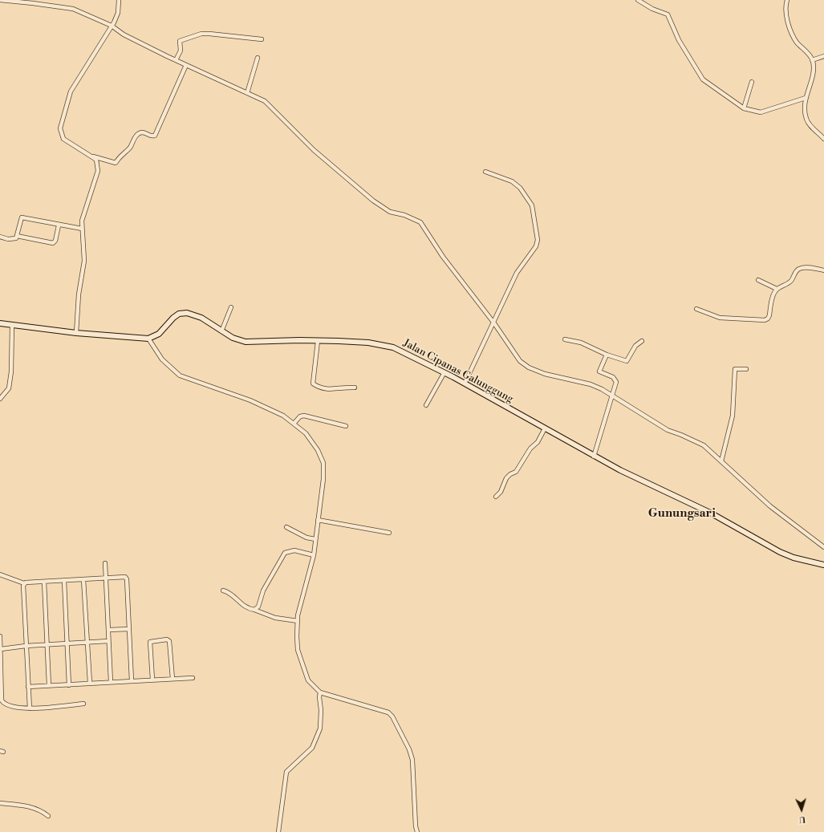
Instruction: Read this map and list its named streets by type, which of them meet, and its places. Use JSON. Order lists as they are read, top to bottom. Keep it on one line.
{"streets":{"street":["Jalan Cipanas Galunggung"]},"districts":["Gunungsari"],"north":"bottom"}
